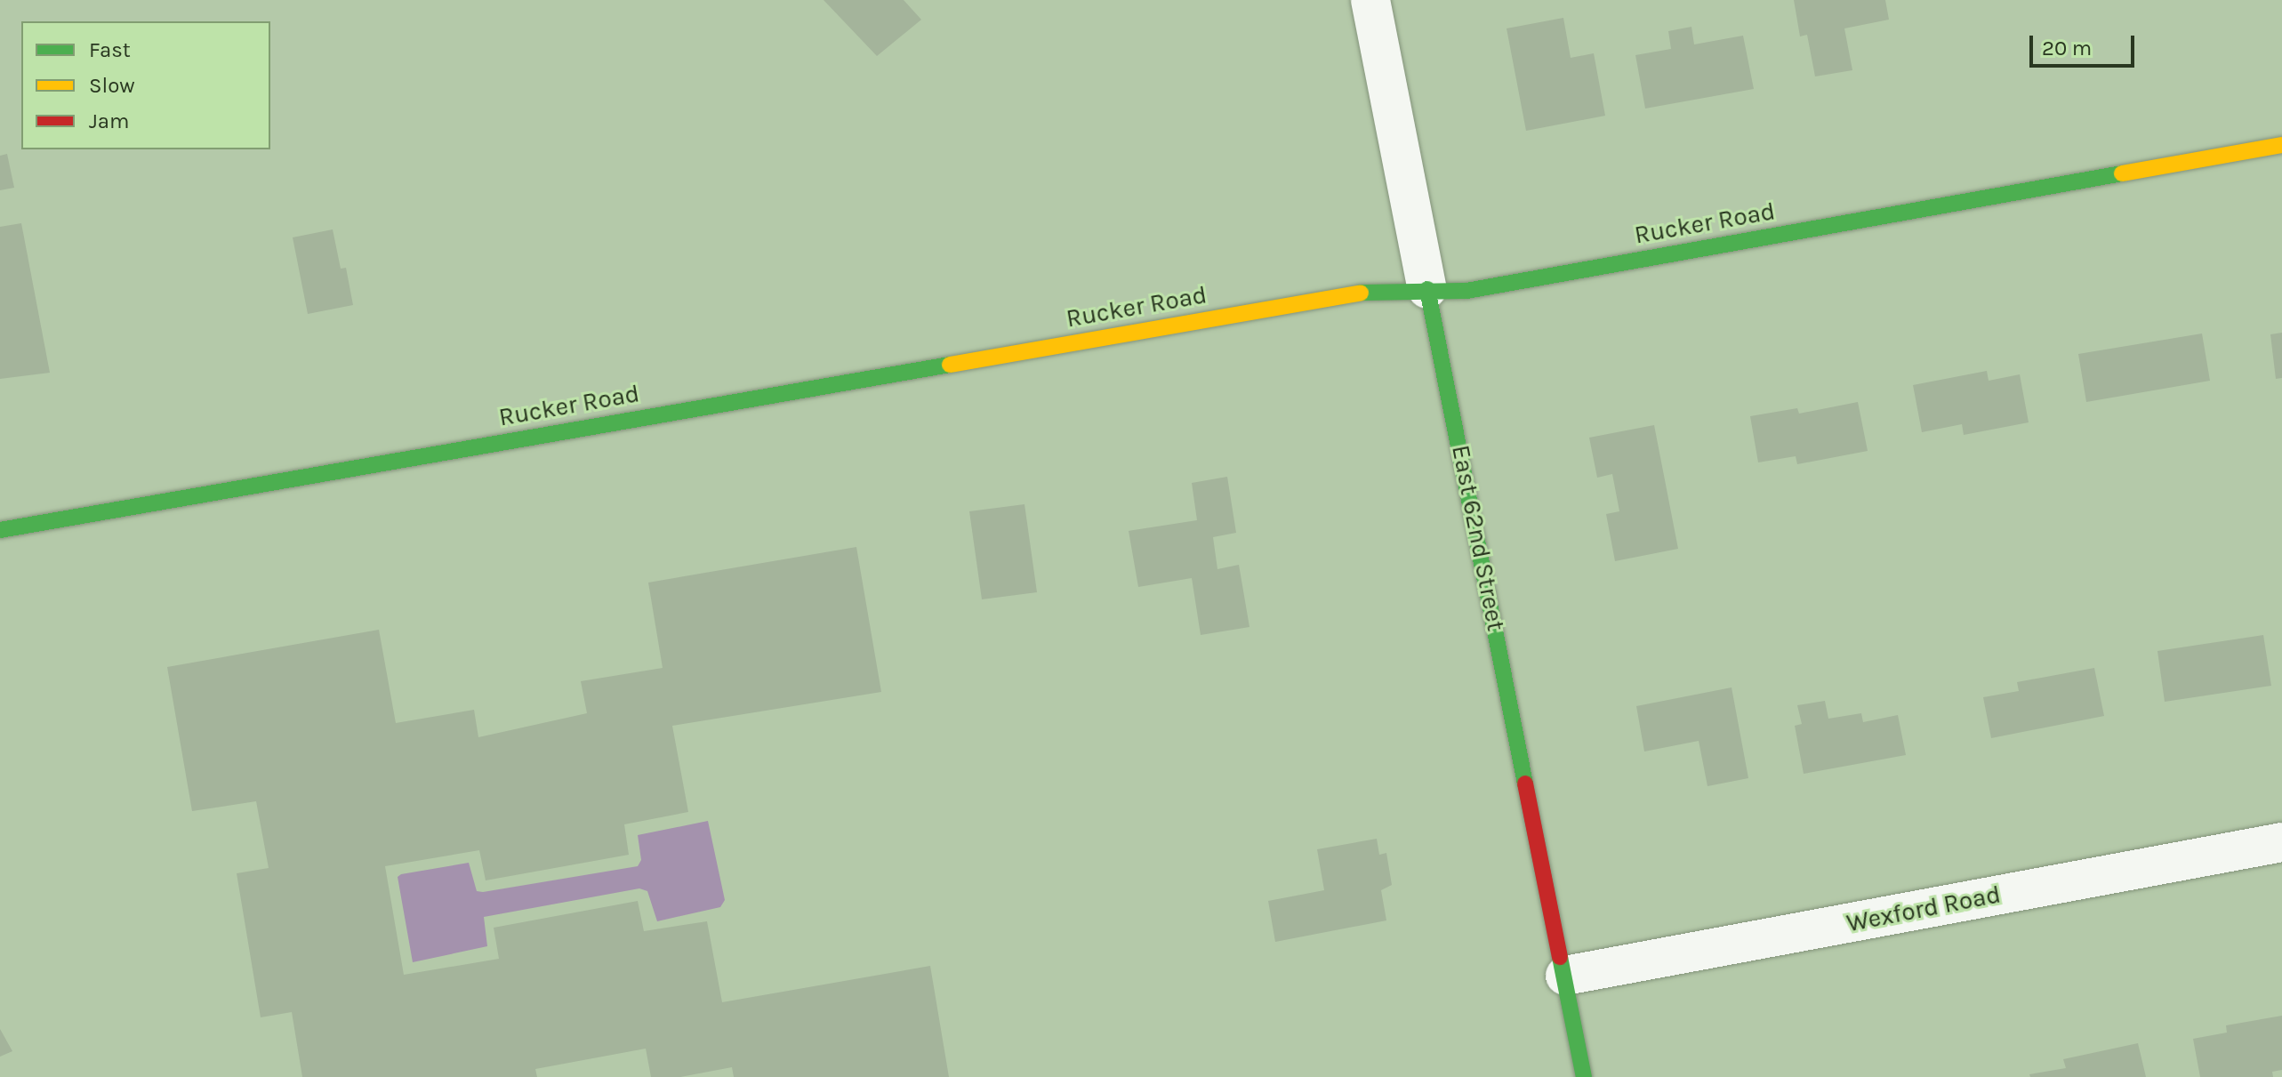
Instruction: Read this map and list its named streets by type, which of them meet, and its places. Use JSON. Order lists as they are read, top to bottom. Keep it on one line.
{"streets":{"street":["Rucker Road","East 62nd Street","Wexford Road"]},"crossings":[["Rucker Road","East 62nd Street"],["East 62nd Street","Wexford Road"]],"legend":["Fast","Slow","Jam"],"scale_bar":"20 m"}
